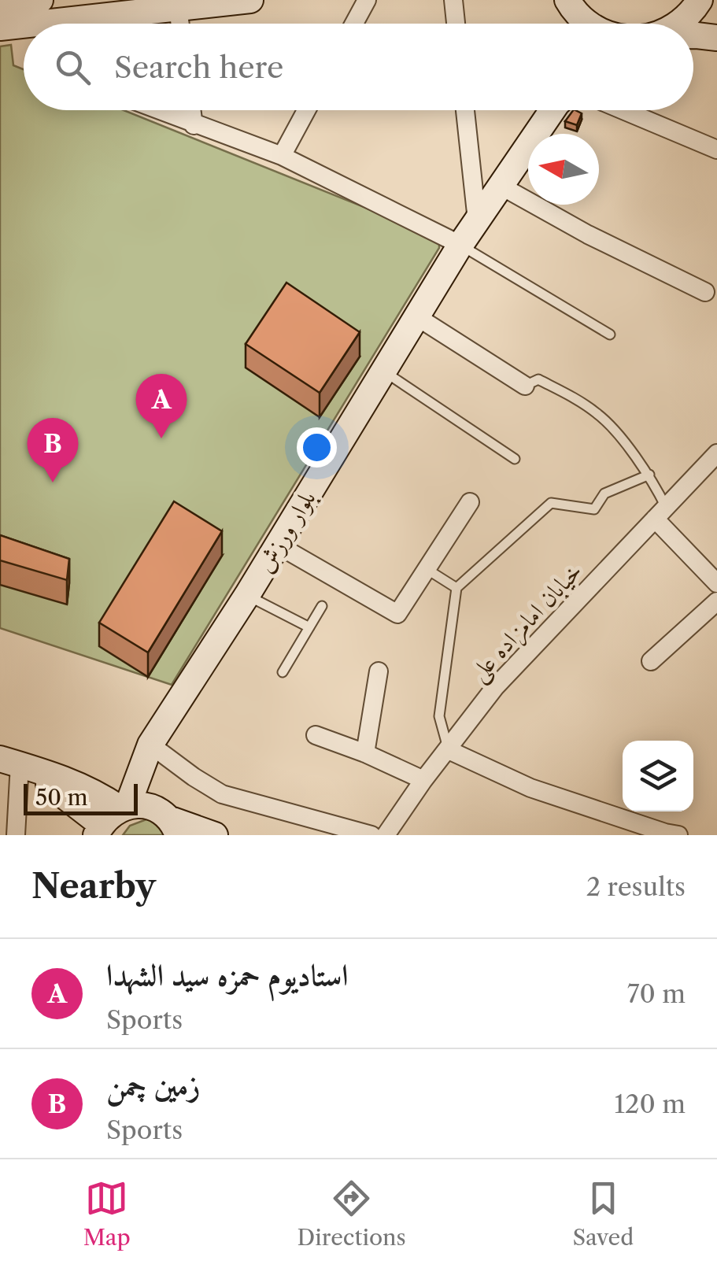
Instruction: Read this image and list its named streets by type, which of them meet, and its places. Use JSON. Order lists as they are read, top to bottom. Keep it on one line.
{"streets":{"street":["بلوار ورزش","خیابان امامزاده علی"]},"scale_bar":"50 m","north":"left","page":{"search":"Search here","pins":["A","B"],"scale":"50 m","heading":["Nearby","2 results"],"list":[{"mark":"A","name":"استادیوم حمزه سید الشهدا","note":"Sports","value":"70 m"},{"mark":"B","name":"زمین چمن","note":"Sports","value":"120 m"}],"nav":["Map","Directions","Saved"]}}
